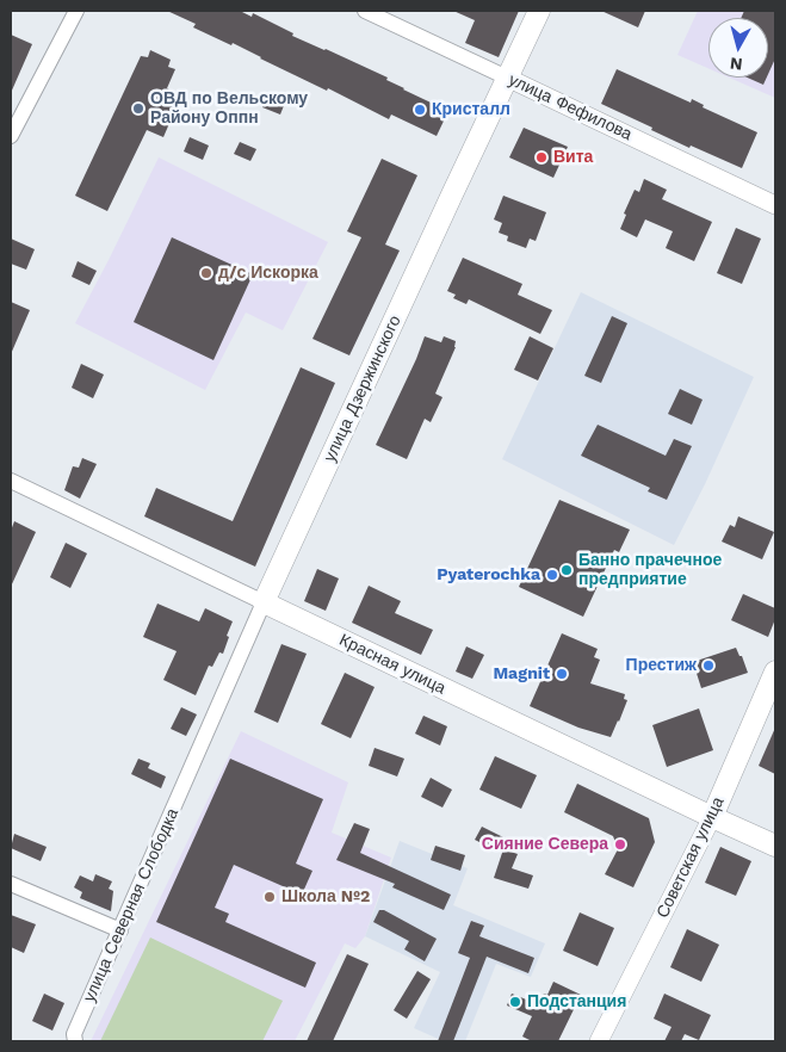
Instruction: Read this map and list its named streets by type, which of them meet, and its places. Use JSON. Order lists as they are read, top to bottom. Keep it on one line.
{"streets":{"main road":["улица Дзержинского","Красная улица","Советская улица"],"street":["улица Фефилова","улица Северная Слободка"]},"crossings":[["улица Фефилова","улица Дзержинского"],["улица Дзержинского","Красная улица"],["улица Дзержинского","улица Северная Слободка"],["Красная улица","Советская улица"]],"places":["ОВД по Вельскому Району Оппн","Кристалл","Вита","д/с Искорка","Банно прачечное предприятие","Pyaterochka","Престиж","Magnit","Сияние Севера","Школа №2","Подстанция"],"north":"bottom"}
